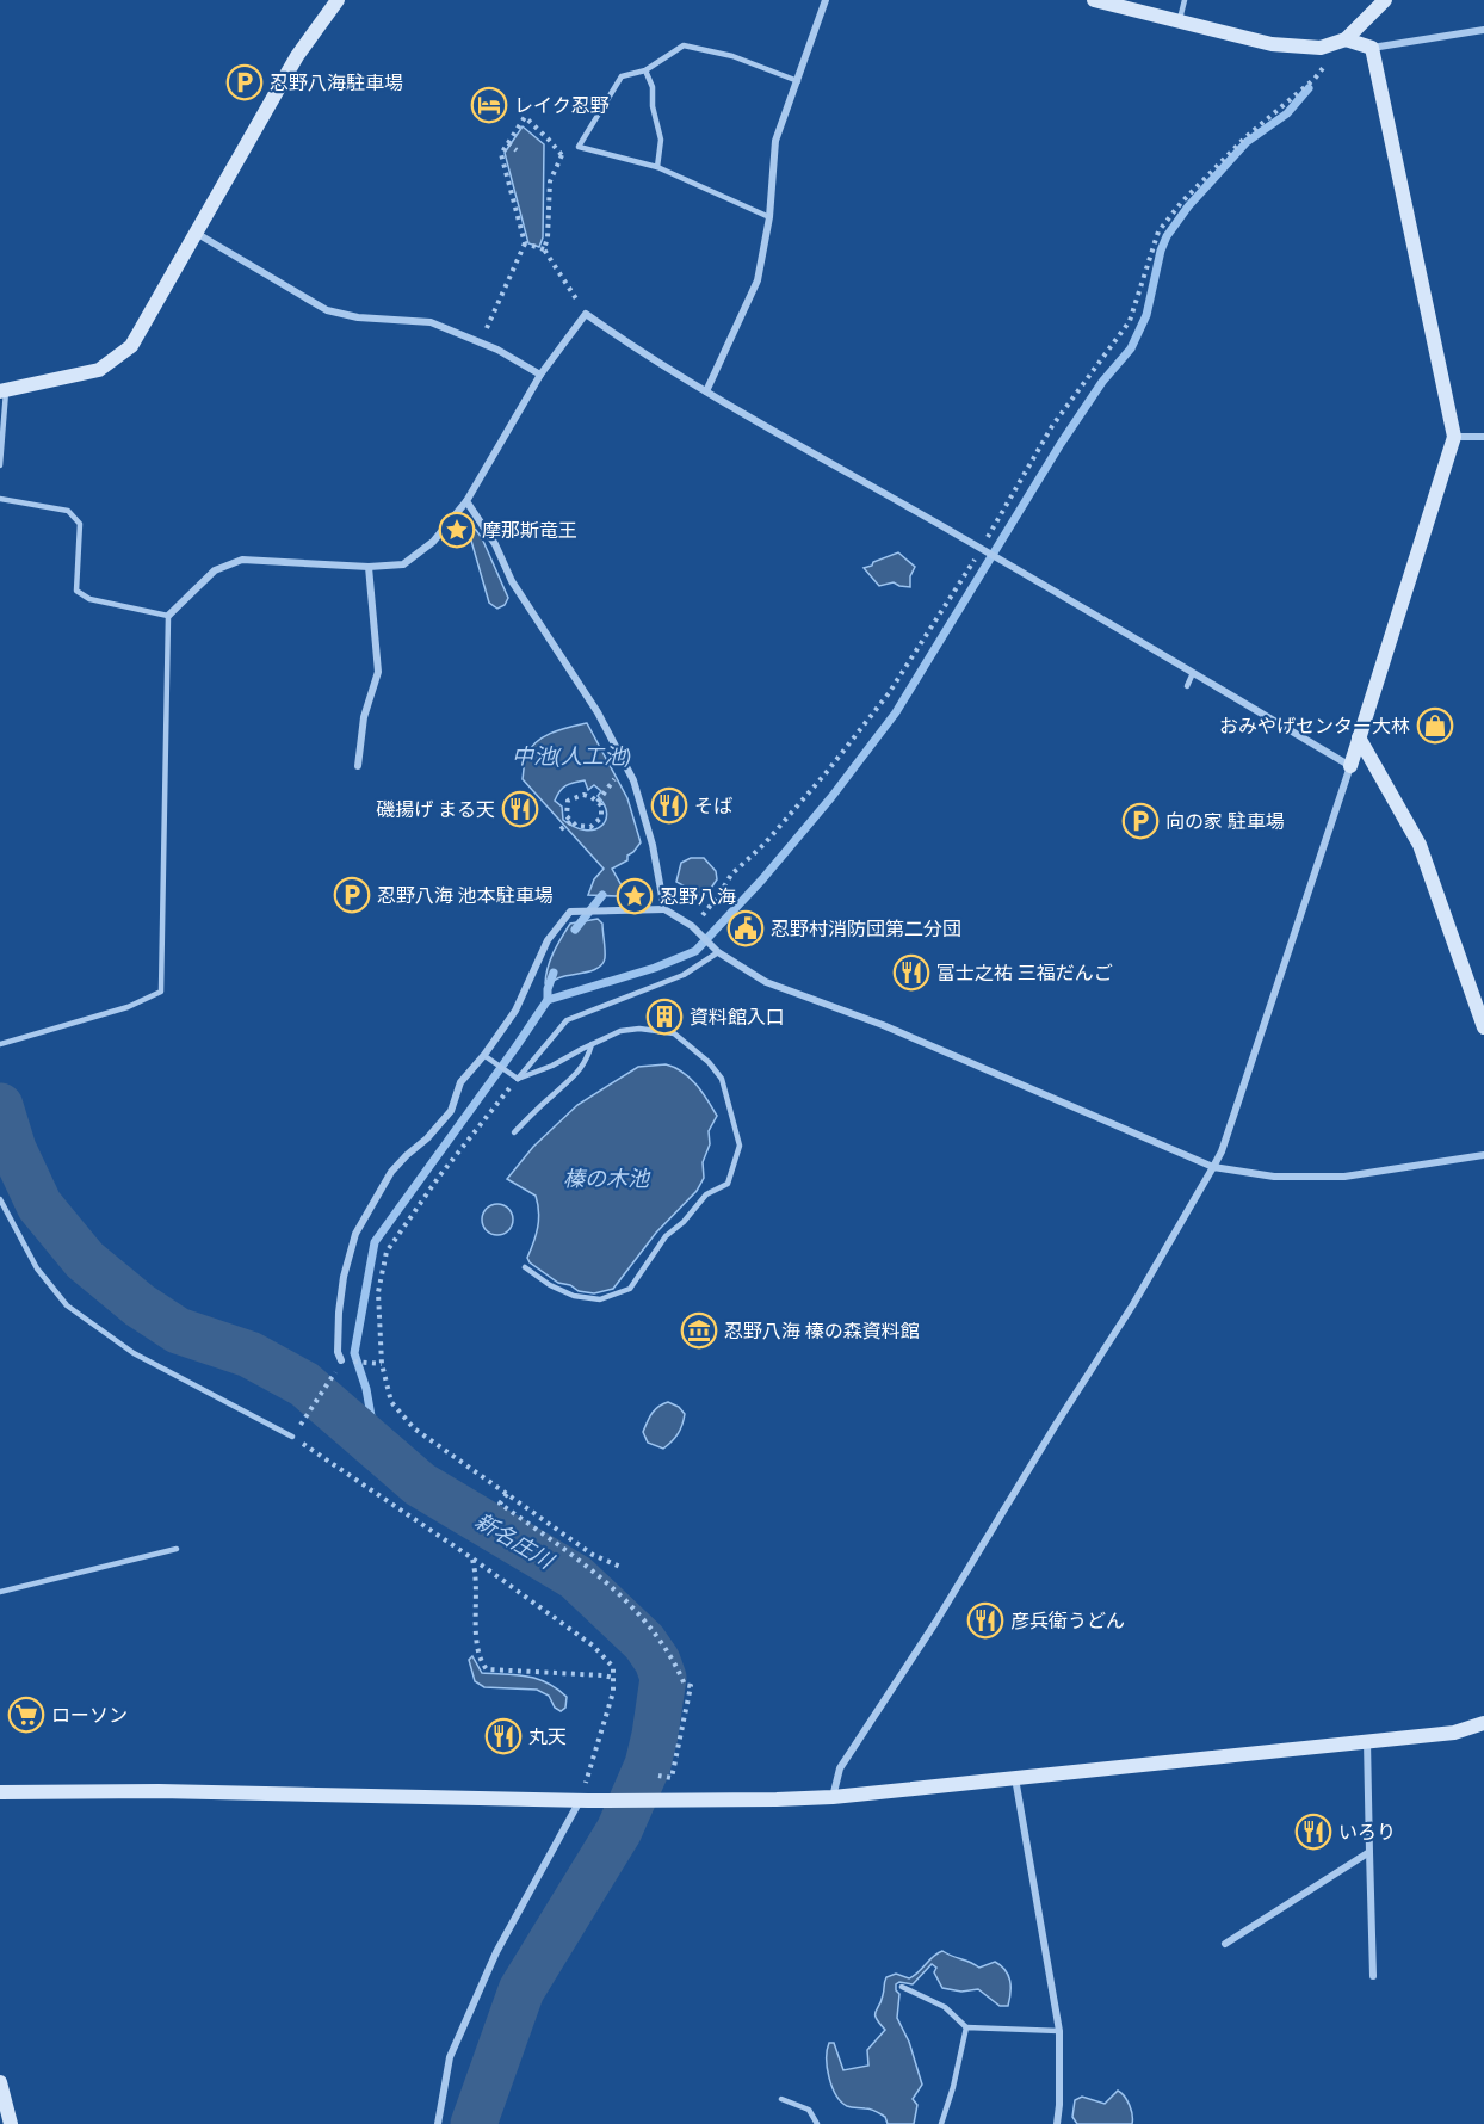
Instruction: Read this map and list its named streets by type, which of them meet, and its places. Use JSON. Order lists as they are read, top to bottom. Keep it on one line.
{"water":["中池(人工池)","榛の木池","新名庄川"],"places":{"parking":["忍野八海駐車場","向の家 駐車場","忍野八海 池本駐車場"],"hotel":["レイク忍野"],"place":["摩那斯竜王","忍野八海"],"shop":["おみやげセンター大林"],"restaurant":["そば","磯揚げ まる天","富士之祐 三福だんご","彦兵衛うどん","丸天","いろり"],"public building":["忍野村消防団第二分団"],"building":["資料館入口"],"museum":["忍野八海 榛の森資料館"],"supermarket":["ローソン"]}}
